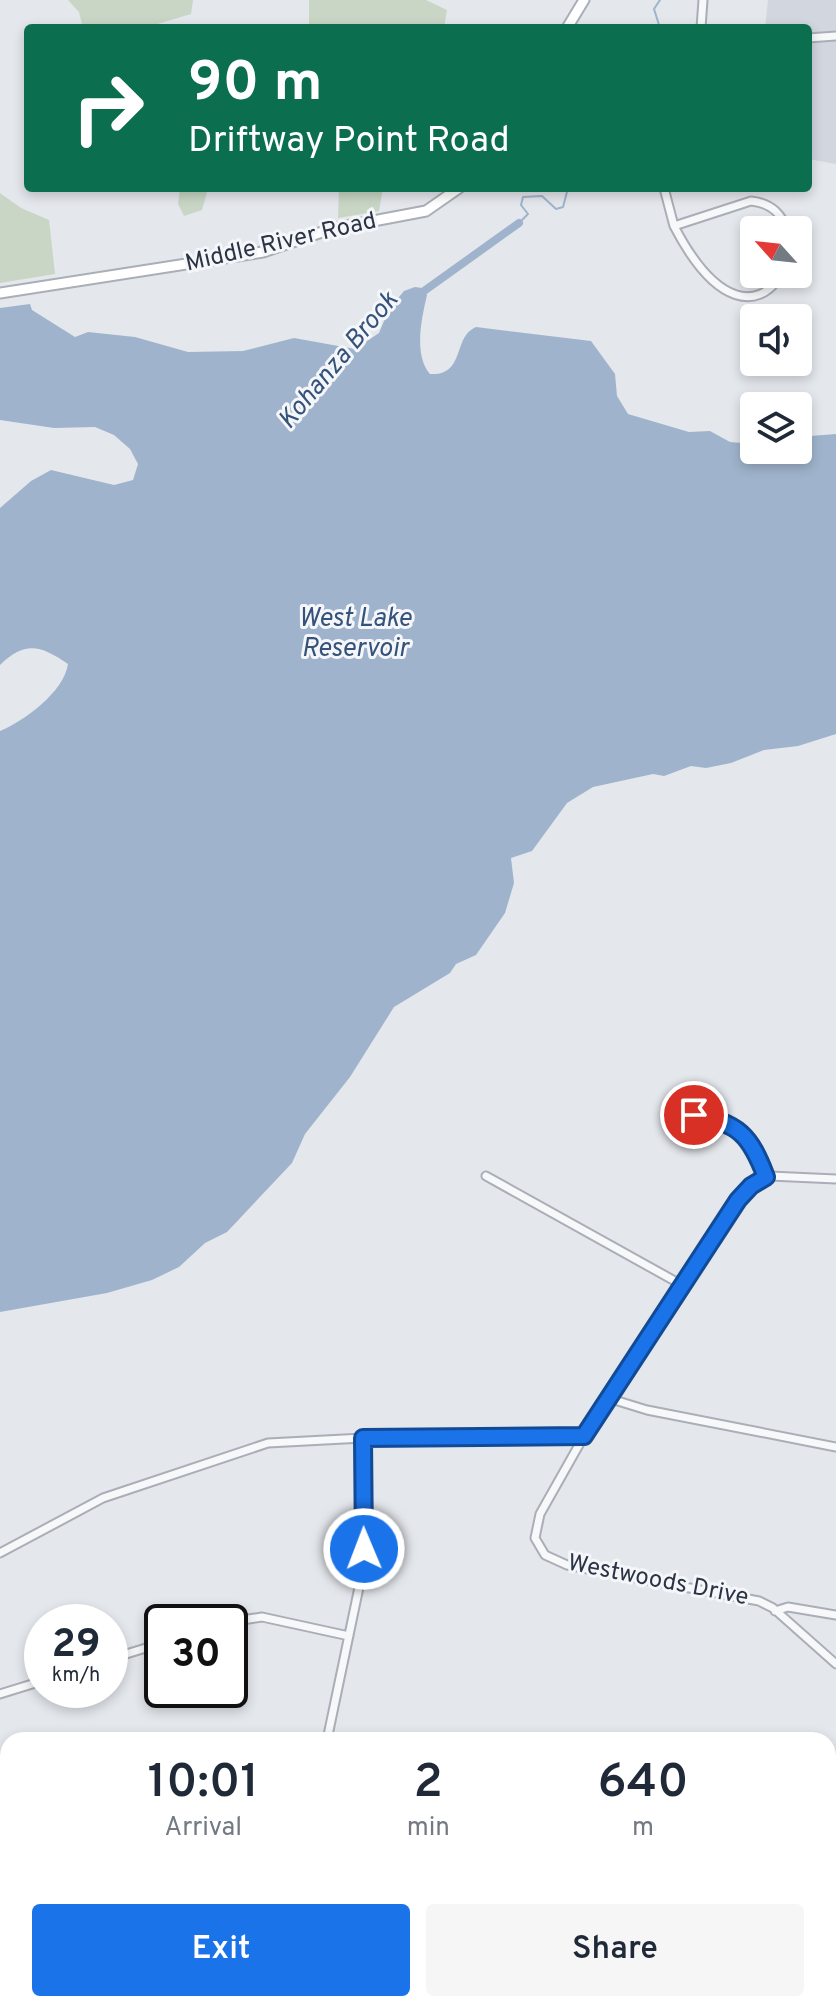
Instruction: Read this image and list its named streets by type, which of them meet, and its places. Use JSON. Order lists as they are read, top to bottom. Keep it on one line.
{"streets":{"main road":["Middle River Road"],"street":["Westwoods Drive"]},"water":["Kohanza Brook","West Lake Reservoir"],"north":"top left","page":{"turn":["90 m","Driftway Point Road"],"speed":"29 km/h","limit":"30","eta":["10:01","Arrival","2","min","640","m"],"buttons":["Exit","Share"]}}
